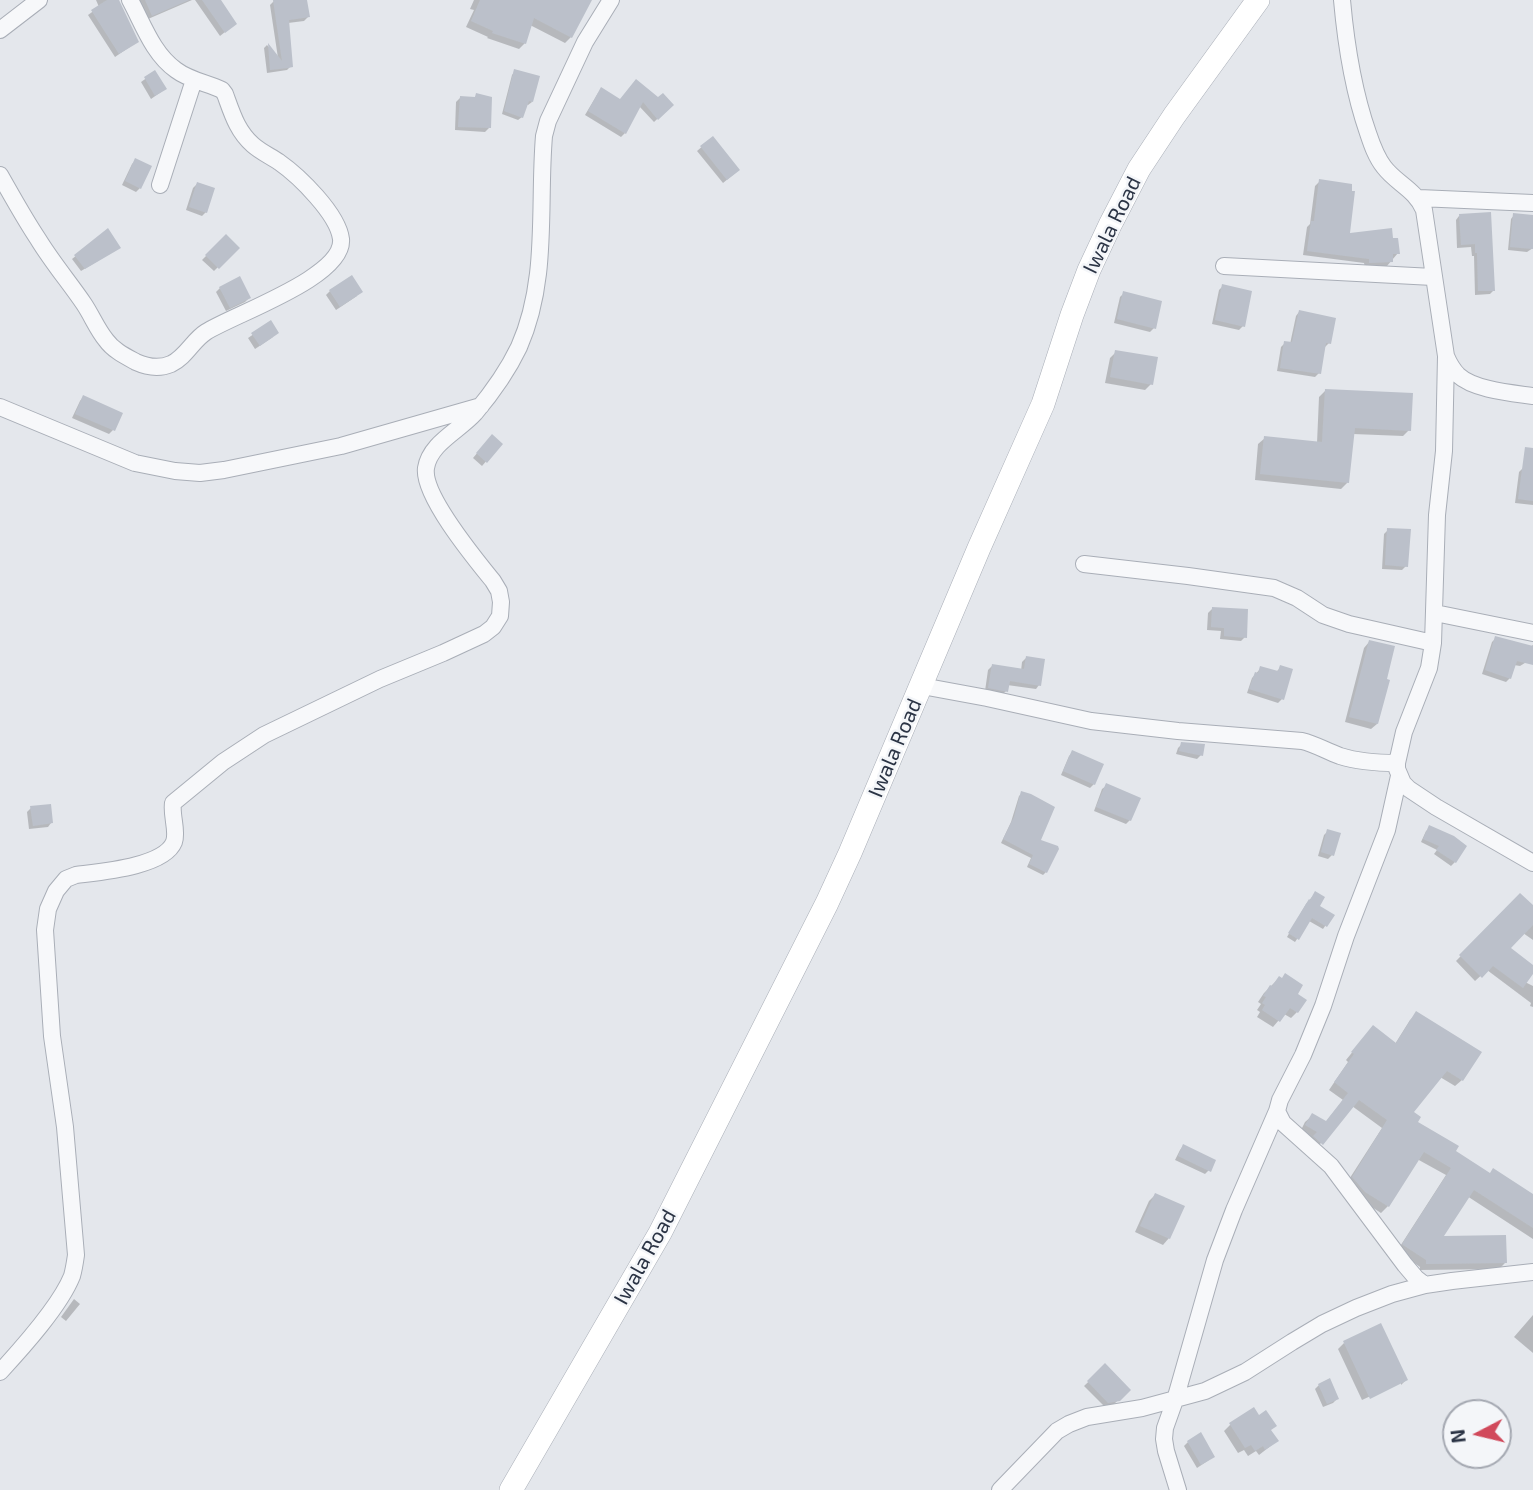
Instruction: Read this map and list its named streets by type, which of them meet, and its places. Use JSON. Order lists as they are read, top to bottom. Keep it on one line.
{"streets":{"street":["Iwala Road"]},"north":"left"}
